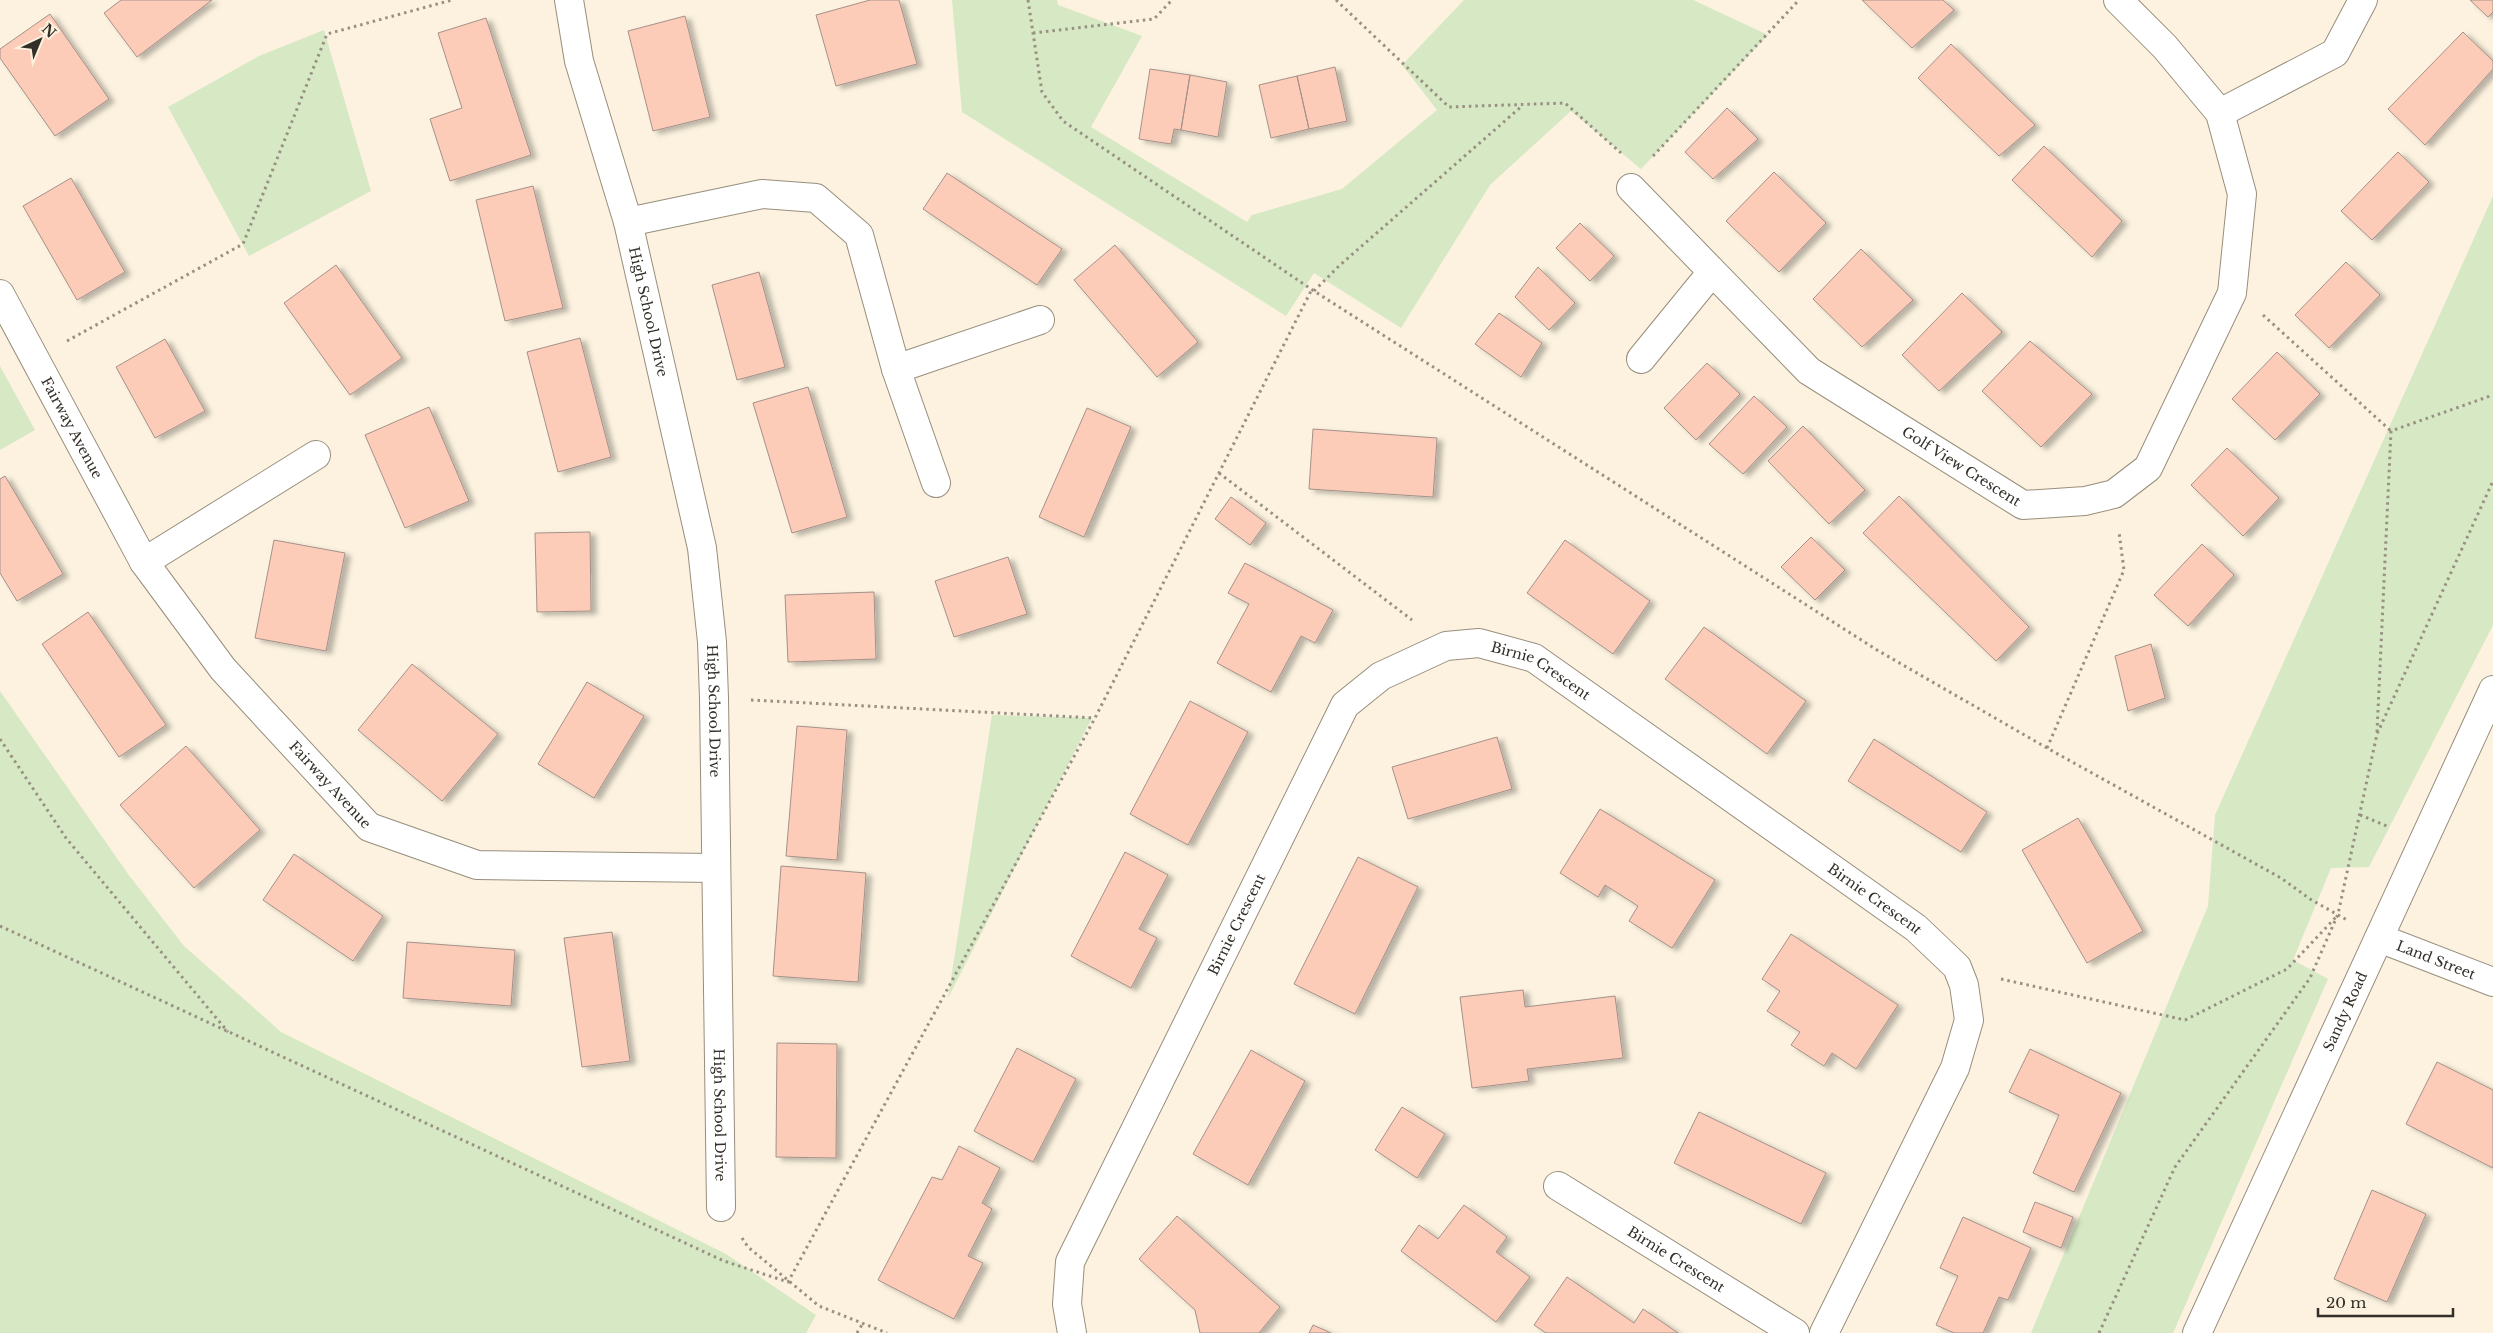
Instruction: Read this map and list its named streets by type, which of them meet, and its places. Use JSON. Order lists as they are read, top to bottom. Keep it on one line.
{"streets":{"street":["High School Drive","Fairway Avenue","Golf View Crescent","Birnie Crescent","Land Street","Sandy Road"]},"crossings":[["High School Drive","Fairway Avenue"],["Land Street","Sandy Road"]],"scale_bar":"20 m","north":"top right"}
